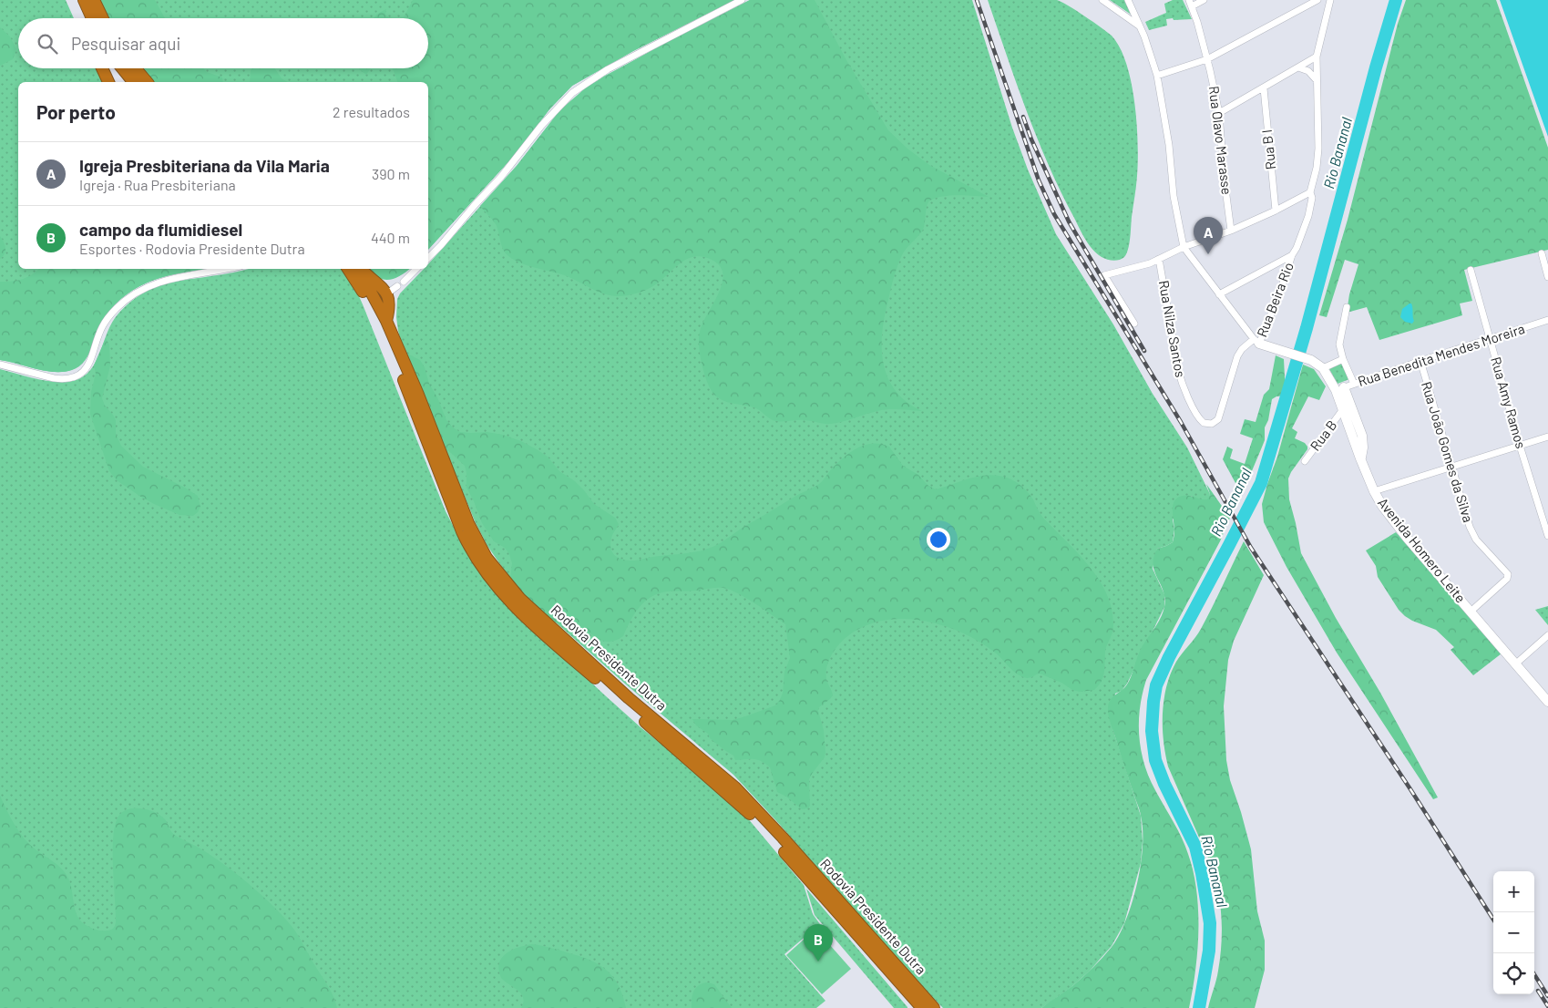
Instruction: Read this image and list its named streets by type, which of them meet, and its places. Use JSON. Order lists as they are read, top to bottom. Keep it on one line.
{"streets":{"highway":["Rodovia Presidente Dutra"],"street":["Rua Olavo Marasse","Rua B I","Rua Beira Rio","Rua Nilza Santos","Rua Benedita Mendes Moreira","Rua Amy Ramos","Rua B","Rua João Gomes da Silva","Avenida Homero Leite"]},"crossings":[["Rua Beira Rio","Rua Nilza Santos"],["Rua Beira Rio","Avenida Homero Leite"],["Rua Nilza Santos","Avenida Homero Leite"],["Rua Benedita Mendes Moreira","Rua Amy Ramos"],["Rua Benedita Mendes Moreira","Rua João Gomes da Silva"],["Rua Benedita Mendes Moreira","Avenida Homero Leite"],["Rua B","Avenida Homero Leite"],["Rua João Gomes da Silva","Avenida Homero Leite"]],"water":["Rio Bananal"],"page":{"search":"Pesquisar aqui","heading":["Por perto","2 resultados"],"list":[{"mark":"A","name":"Igreja Presbiteriana da Vila Maria","note":"Igreja · Rua Presbiteriana","value":"390 m"},{"mark":"B","name":"campo da flumidiesel","note":"Esportes · Rodovia Presidente Dutra","value":"440 m"}],"pins":["A","B"],"map_buttons":["+","−"]}}
